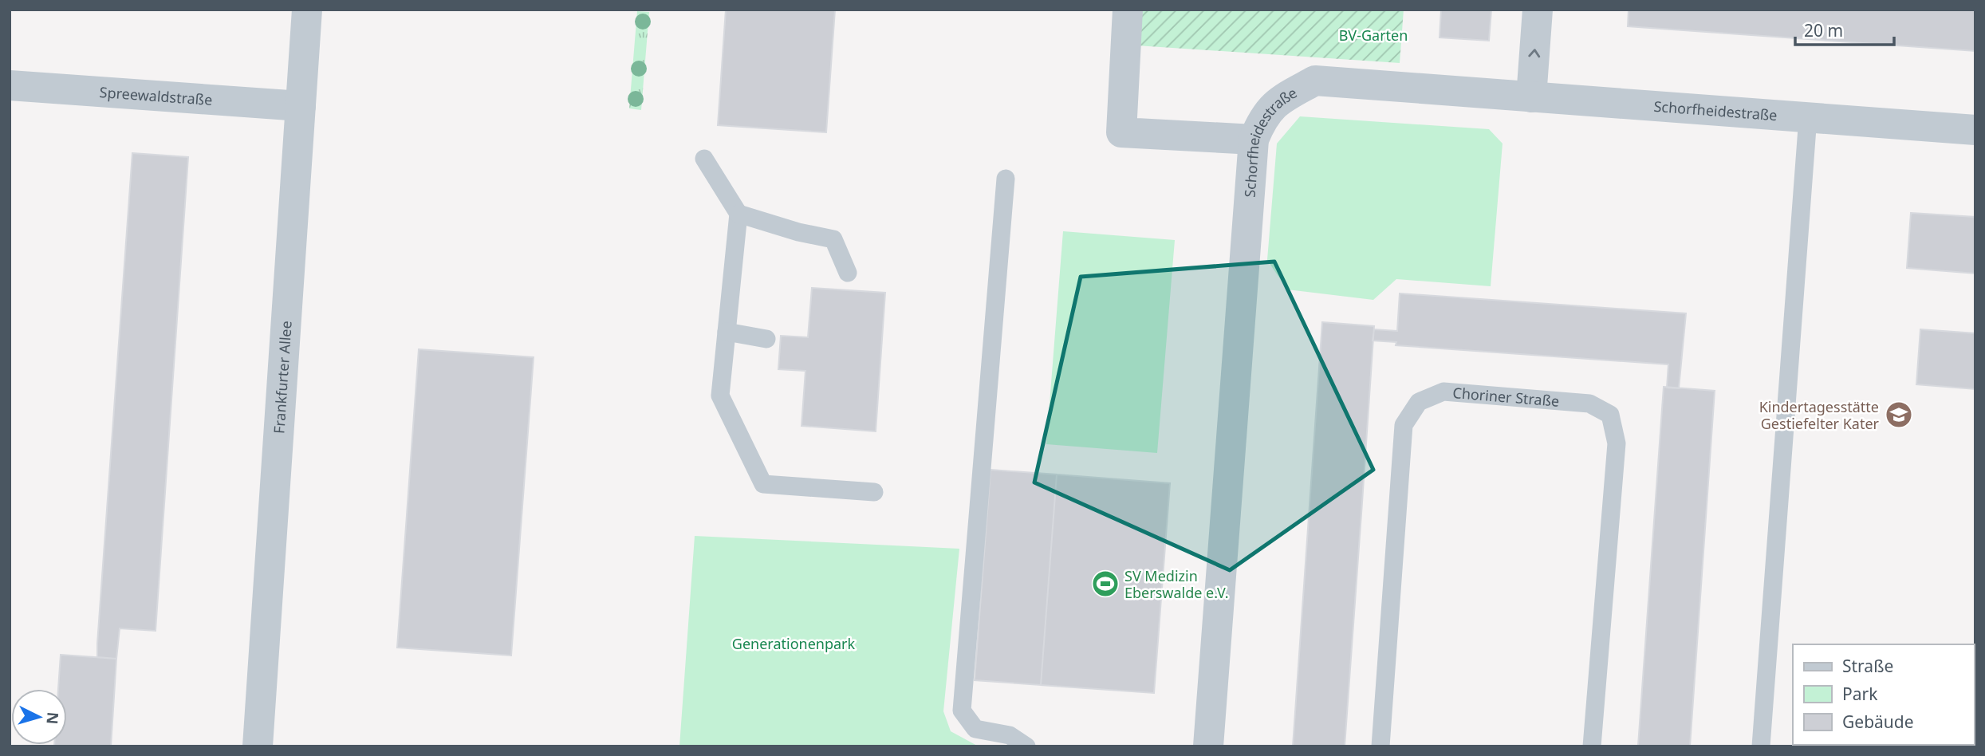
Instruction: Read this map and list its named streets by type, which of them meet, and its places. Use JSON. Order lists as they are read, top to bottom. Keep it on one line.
{"streets":{"street":["Spreewaldstraße","Schorfheidestraße","Frankfurter Allee"],"lane":["Choriner Straße"]},"crossings":[["Spreewaldstraße","Frankfurter Allee"]],"parks":["BV-Garten","Generationenpark"],"places":{"school or university":["Kindertagesstätte Gestiefelter Kater"],"sports":["SV Medizin Eberswalde e.V."]},"legend":["Straße","Park","Gebäude"],"scale_bar":"20 m","north":"right"}
